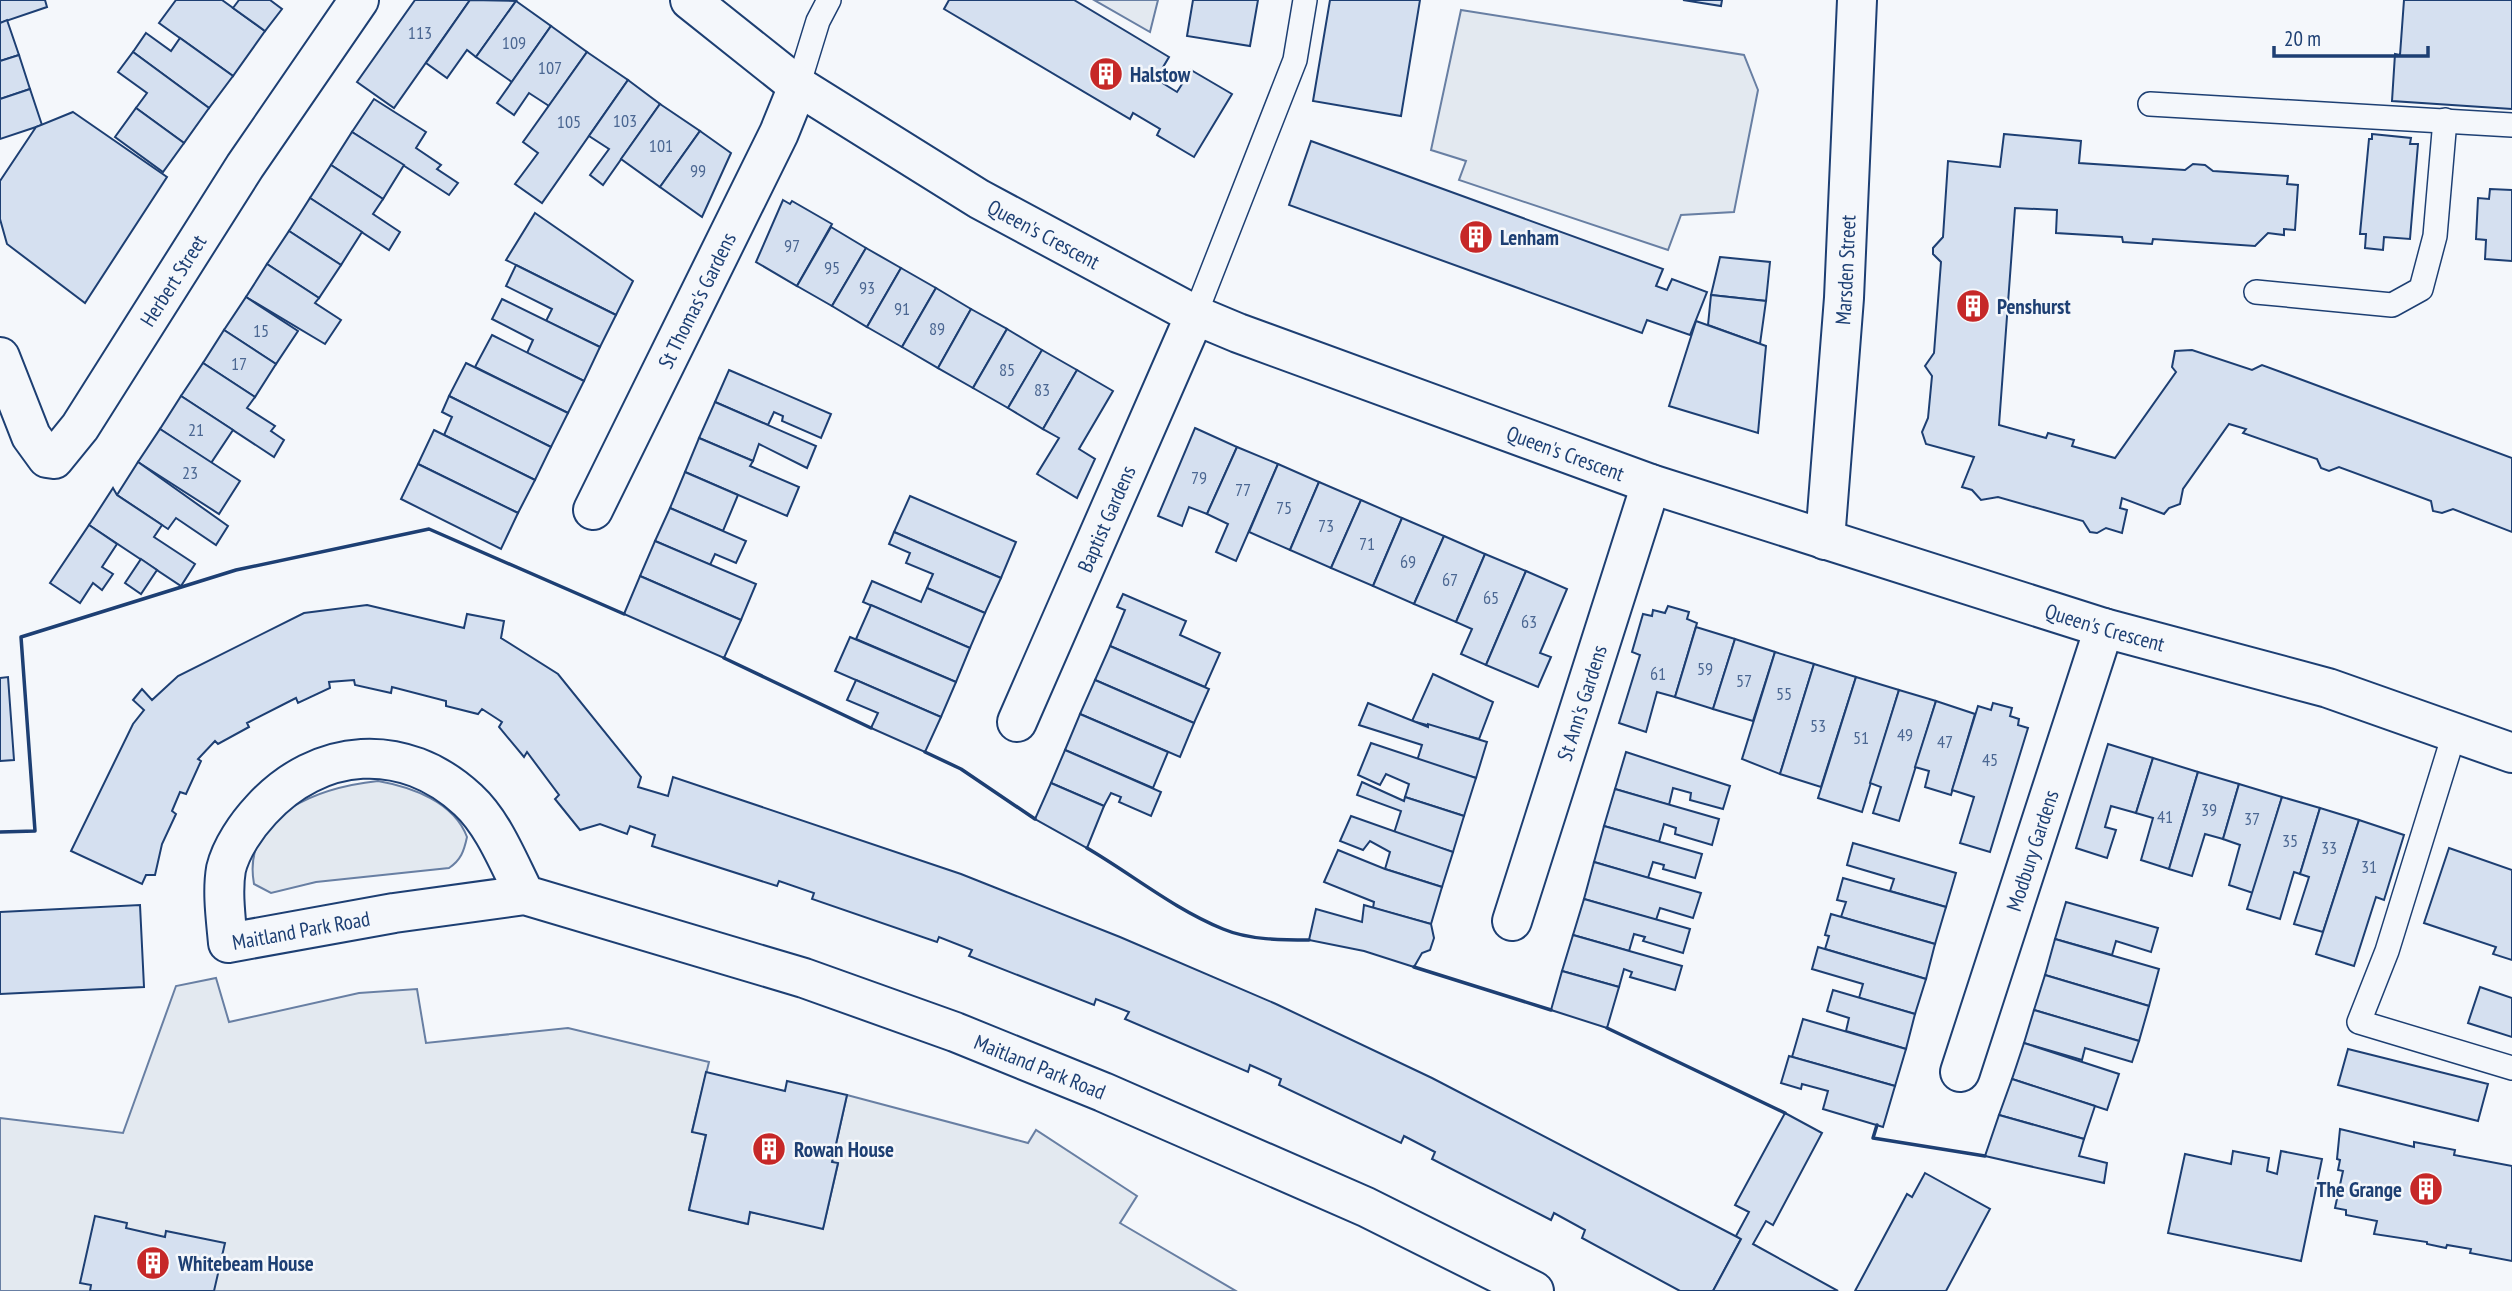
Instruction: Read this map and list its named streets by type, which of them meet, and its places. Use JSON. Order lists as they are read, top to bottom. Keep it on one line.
{"streets":{"street":["Queen's Crescent","Marsden Street","Herbert Street","St Thomas's Gardens","Baptist Gardens","St Ann's Gardens","Modbury Gardens","Maitland Park Road"]},"crossings":[["Queen's Crescent","Marsden Street"],["Queen's Crescent","St Thomas's Gardens"],["Queen's Crescent","Baptist Gardens"],["Queen's Crescent","St Ann's Gardens"],["Queen's Crescent","Modbury Gardens"]],"places":{"building":["Halstow","Lenham","Penshurst","Rowan House","The Grange","Whitebeam House"]},"house_numbers":["113","109","107","103","105","101","99","97","95","93","91","89","15","17","85","83","21","23","79","77","75","73","71","69","67","65","63","59","61","57","55","53","49","51","47","45","39","41","37","35","33","31"],"scale_bar":"20 m"}
